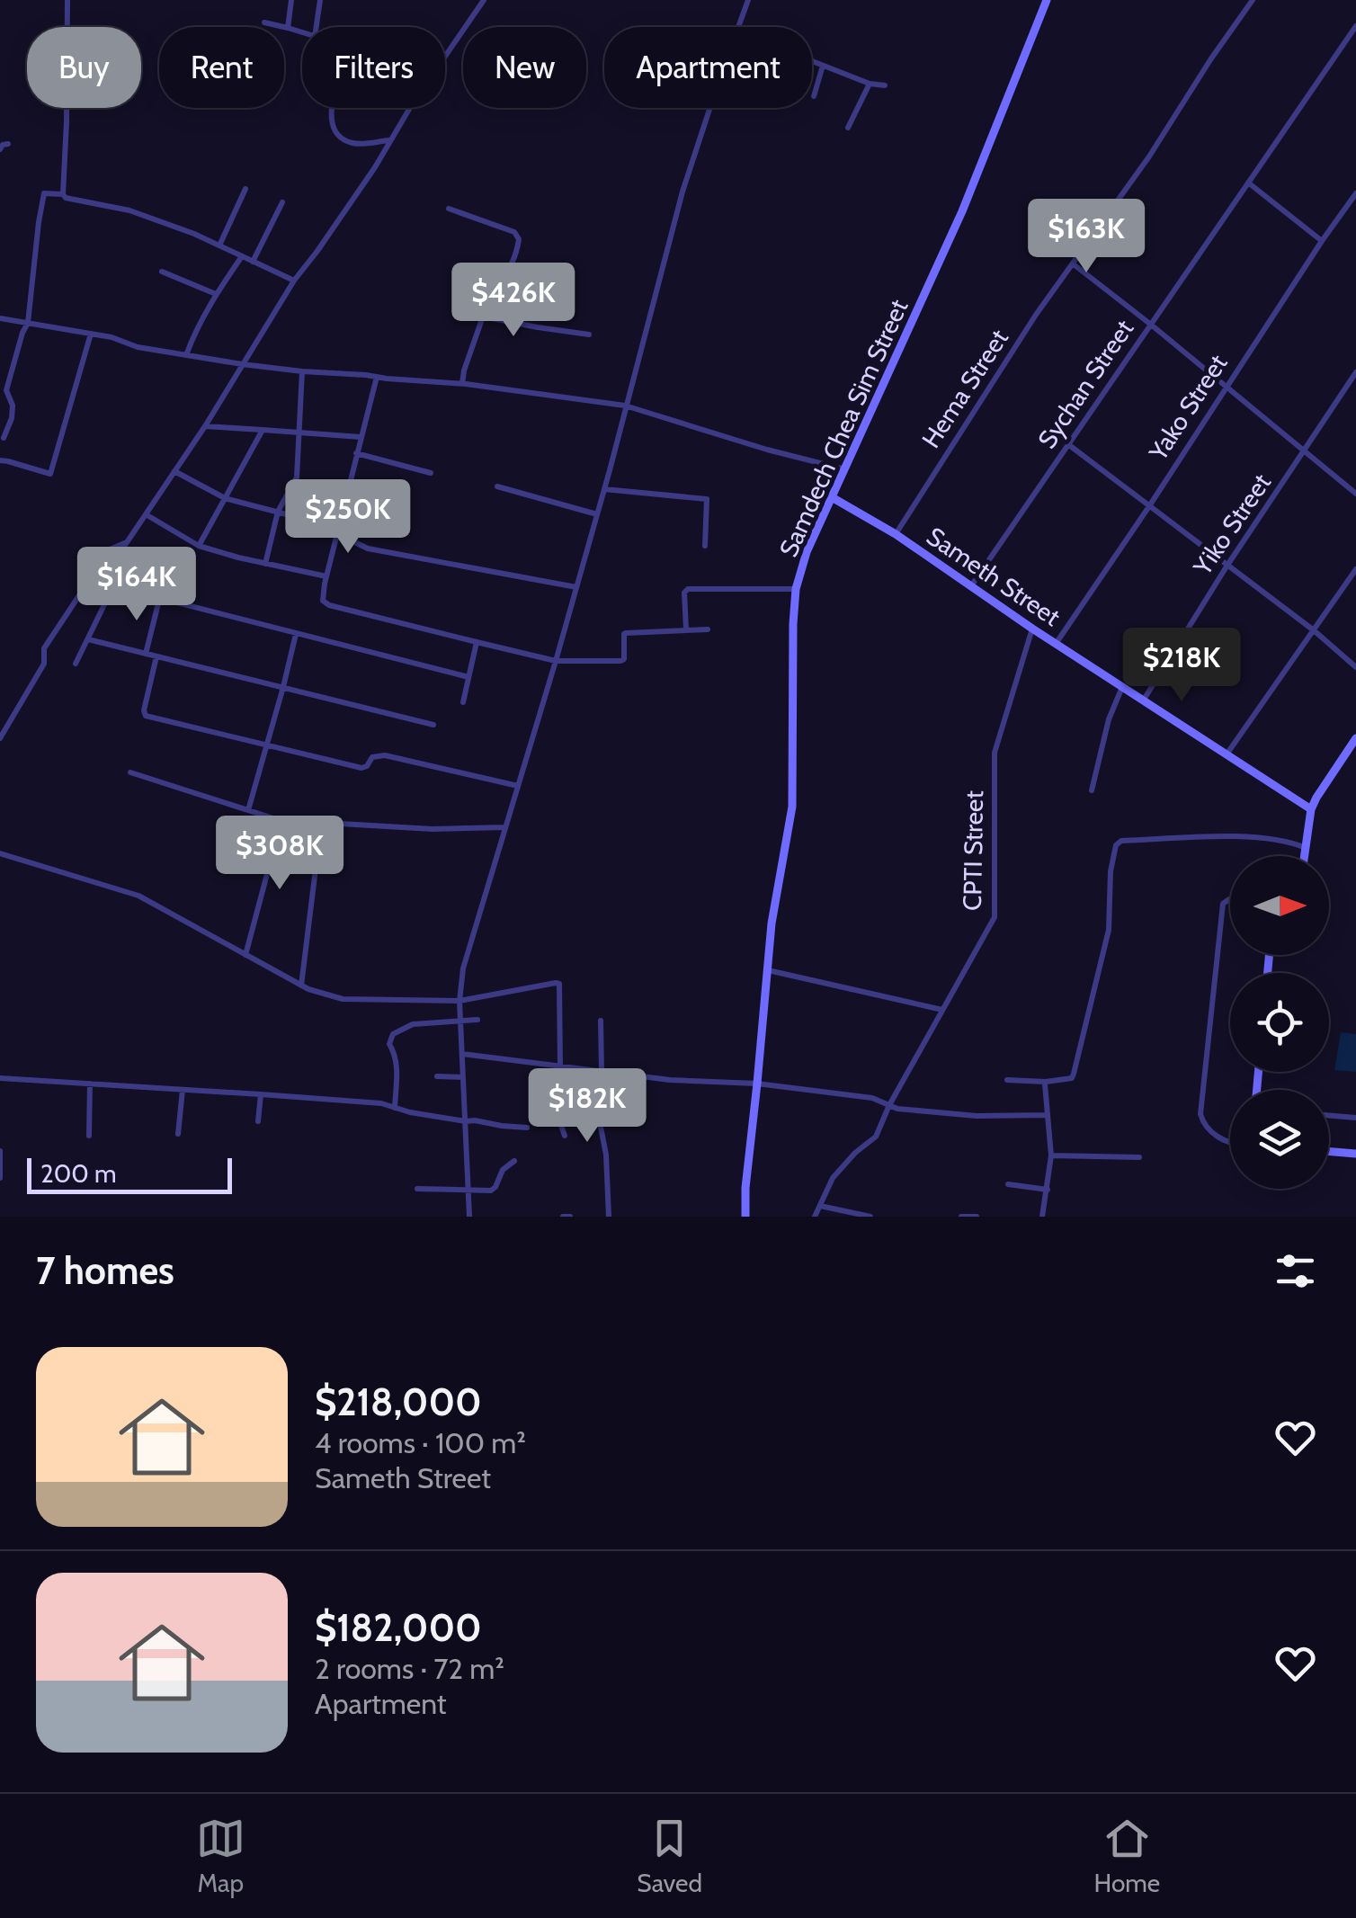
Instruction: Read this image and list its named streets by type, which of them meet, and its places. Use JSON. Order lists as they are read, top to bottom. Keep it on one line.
{"streets":{"street":["Sychan Street","Hema Street","Yako Street","Samdech Chea Sim Street","Yiko Street","Sameth Street","CPTI Street"]},"crossings":[["Sychan Street","Sameth Street"],["Hema Street","Sameth Street"],["Yako Street","Sameth Street"],["Samdech Chea Sim Street","Sameth Street"],["Yiko Street","Sameth Street"],["Sameth Street","CPTI Street"]],"scale_bar":"200 m","north":"right","page":{"chip":["Buy","Rent","Filters","New","Apartment"],"price":["$163K","$426K","$250K","$164K","$218K","$308K","$182K"],"scale":"200 m","heading":"7 homes","list":[{"name":"$218,000","note":"4 rooms · 100 m² · Sameth Street"},{"name":"$182,000","note":"2 rooms · 72 m² · Apartment"}],"tabs":["Map","Saved","Home"]}}
